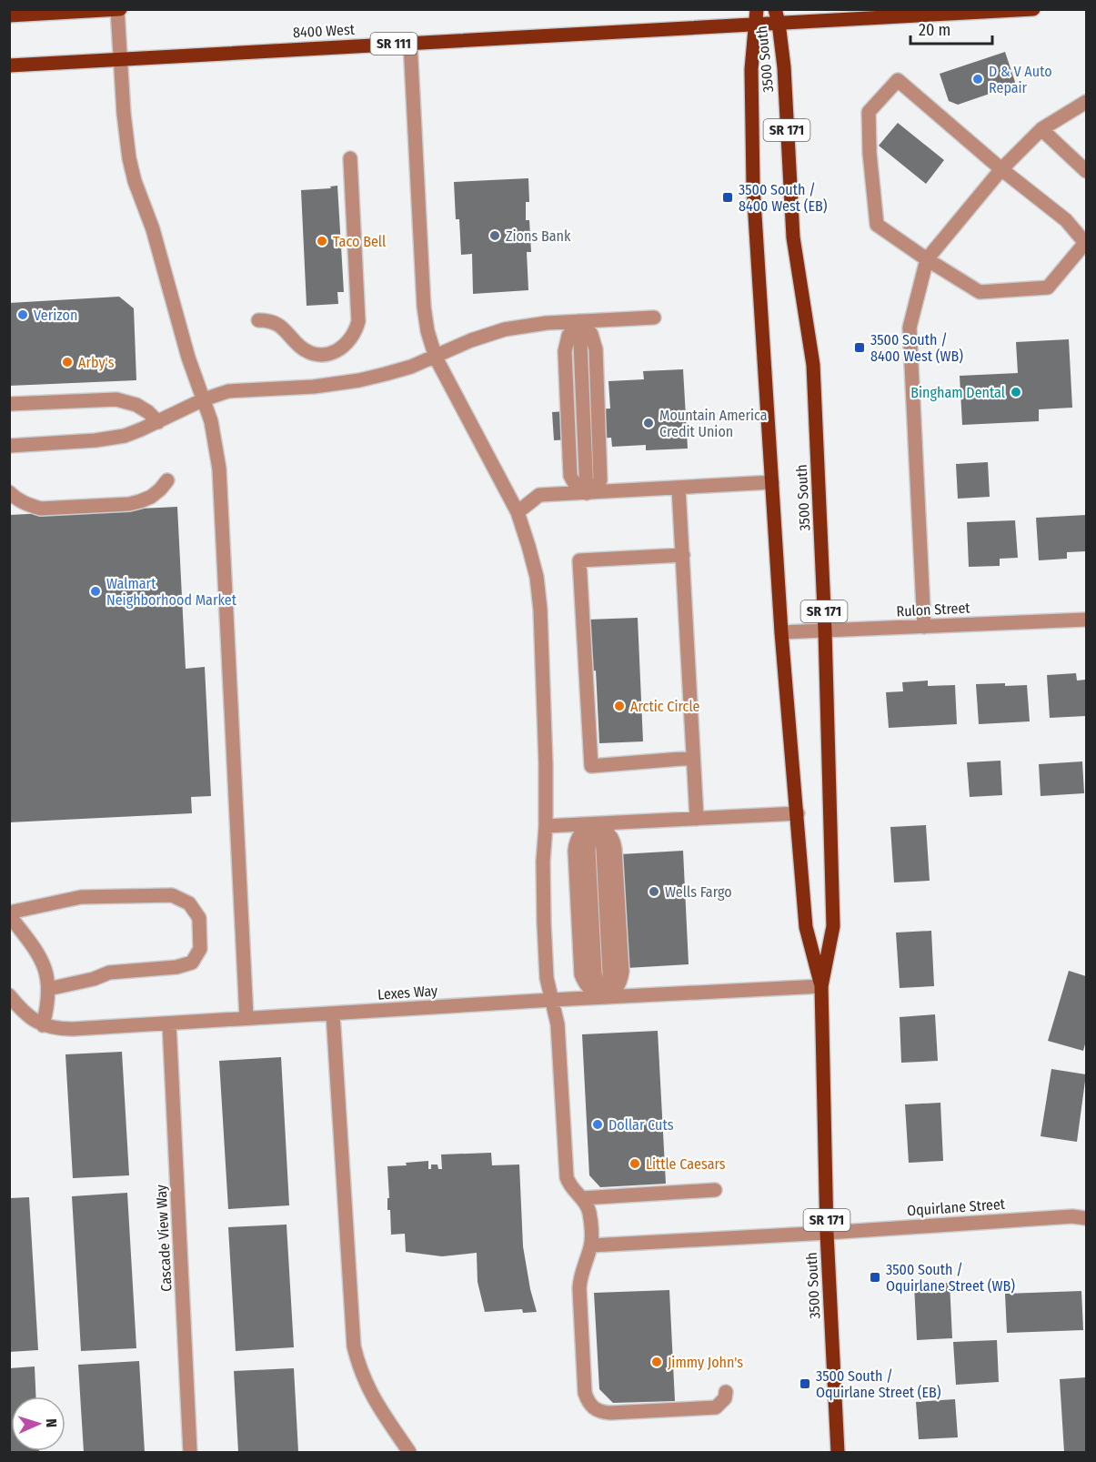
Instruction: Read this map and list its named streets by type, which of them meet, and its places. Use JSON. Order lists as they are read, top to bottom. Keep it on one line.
{"streets":{"main road":["8400 West","SR 111","3500 South","SR 171"],"street":["Rulon Street","Lexes Way","Oquirlane Street","Cascade View Way"]},"crossings":[["8400 West","3500 South"],["3500 South","Rulon Street"],["3500 South","Lexes Way"],["3500 South","Oquirlane Street"],["Lexes Way","Cascade View Way"]],"places":{"other":["D & V Auto Repair","Zions Bank","Taco Bell","Verizon","Arby's","Bingham Dental","Mountain America Credit Union","Walmart Neighborhood Market","Arctic Circle","Wells Fargo","Dollar Cuts","Little Caesars","Jimmy John's"],"transit":["3500 South / 8400 West (EB)","3500 South / 8400 West (WB)","3500 South / Oquirlane Street (WB)","3500 South / Oquirlane Street (EB)"]},"scale_bar":"20 m","north":"right"}
